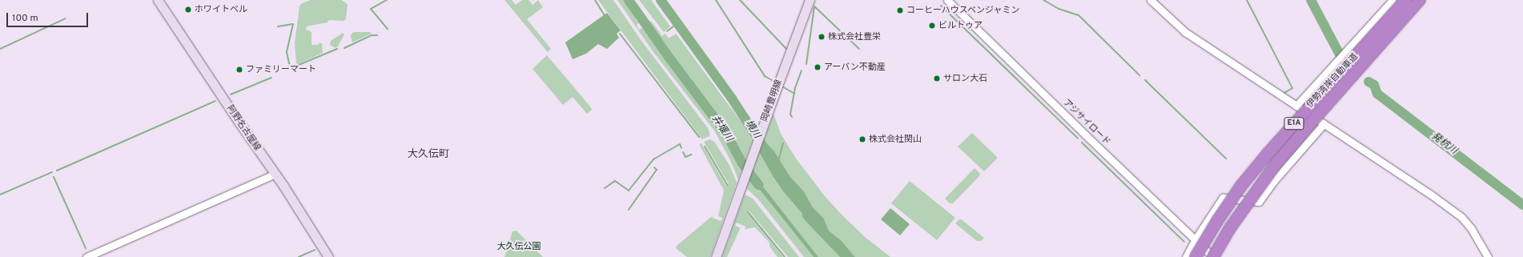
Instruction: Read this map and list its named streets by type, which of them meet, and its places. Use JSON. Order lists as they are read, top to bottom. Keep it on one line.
{"streets":{"highway":["伊勢湾岸自動車道","E1A"],"main road":["岡崎豊明線","阿野名古屋線"],"street":["アジサイロード"]},"crossings":[["伊勢湾岸自動車道","アジサイロード"]],"districts":["大久伝町"],"water":["井堰川","境川","発杭川"],"parks":["大久伝公園"],"places":["ホワイトベル","コーヒーハウスベンジャミン","ビルトゥア","株式会社豊栄","アーバン不動産","ファミリーマート","サロン大石","株式会社関山"],"scale_bar":"100 m"}
